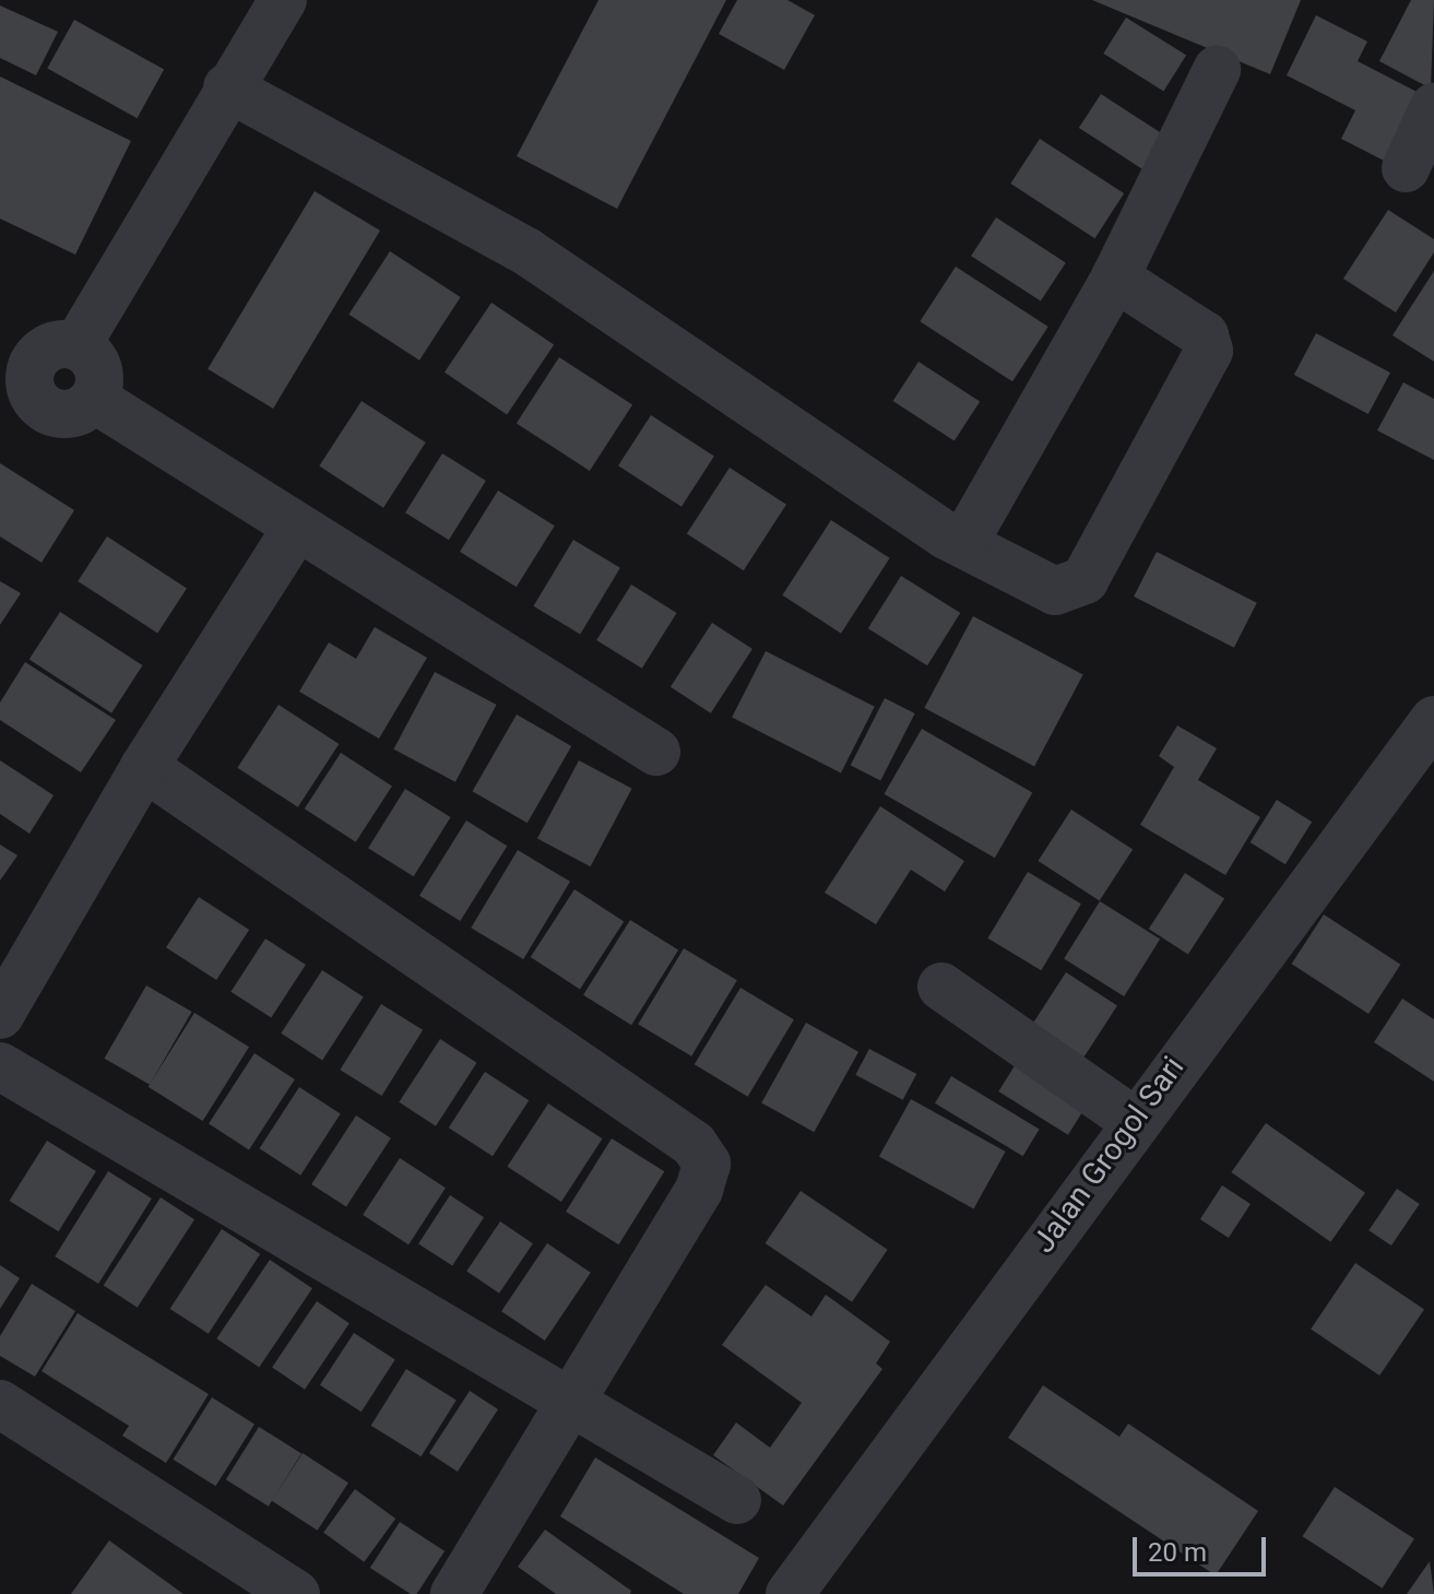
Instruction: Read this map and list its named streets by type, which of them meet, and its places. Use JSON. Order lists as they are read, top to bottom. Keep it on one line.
{"streets":{"street":["Jalan Grogol Sari"]},"scale_bar":"20 m"}
